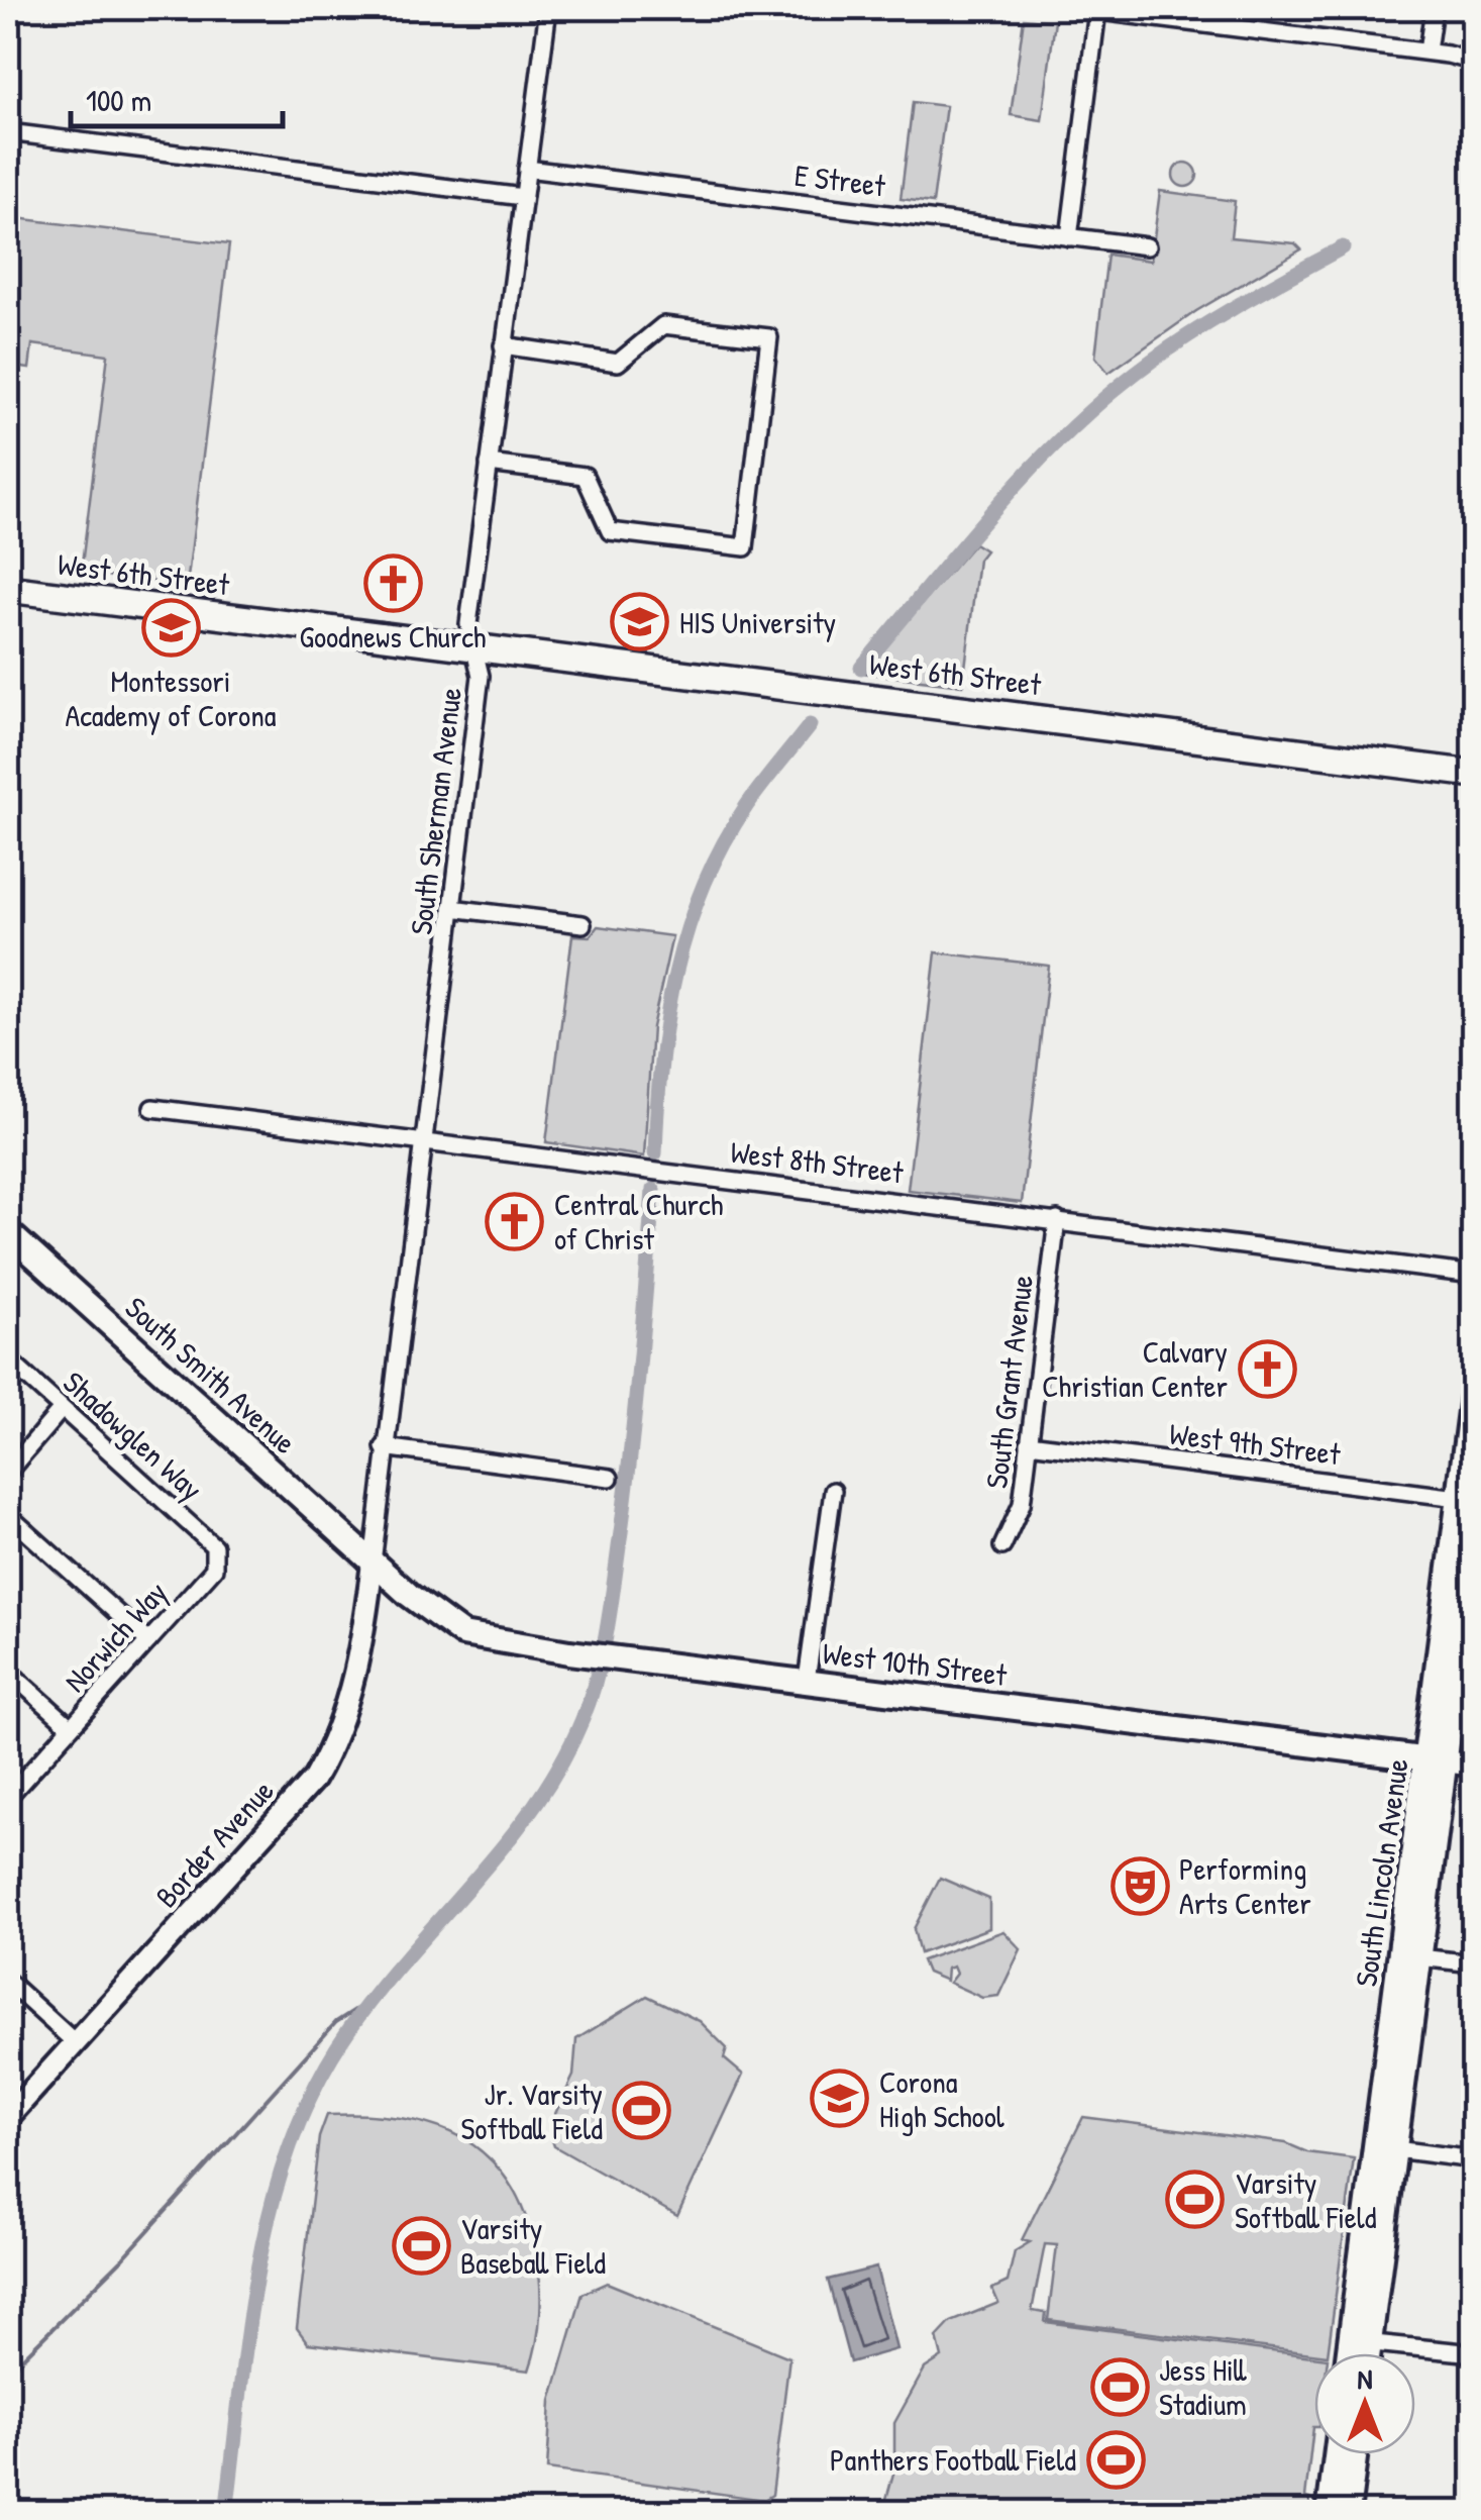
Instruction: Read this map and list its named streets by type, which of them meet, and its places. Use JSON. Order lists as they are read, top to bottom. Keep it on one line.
{"streets":{"main road":["West 6th Street","South Smith Avenue","West 10th Street","South Lincoln Avenue"],"street":["E Street","South Sherman Avenue","West 8th Street","South Grant Avenue","Shadowglen Way","West 9th Street","Norwich Way","Border Avenue"]},"crossings":[["E Street","South Sherman Avenue"],["West 6th Street","South Sherman Avenue"],["South Sherman Avenue","West 8th Street"],["South Sherman Avenue","South Smith Avenue"],["South Sherman Avenue","West 10th Street"],["South Sherman Avenue","Border Avenue"],["West 8th Street","South Grant Avenue"],["South Smith Avenue","West 10th Street"],["South Smith Avenue","Border Avenue"],["South Grant Avenue","West 9th Street"],["Shadowglen Way","Norwich Way"],["West 9th Street","South Lincoln Avenue"],["West 10th Street","Border Avenue"],["West 10th Street","South Lincoln Avenue"]],"places":{"church":["Goodnews Church","Central Church of Christ","Calvary Christian Center"],"school or university":["HIS University","Montessori Academy of Corona","Corona High School"],"theatre":["Performing Arts Center"],"sports":["Jr. Varsity Softball Field","Varsity Softball Field","Varsity Baseball Field","Jess Hill Stadium","Panthers Football Field"]},"scale_bar":"100 m","north":"top"}
